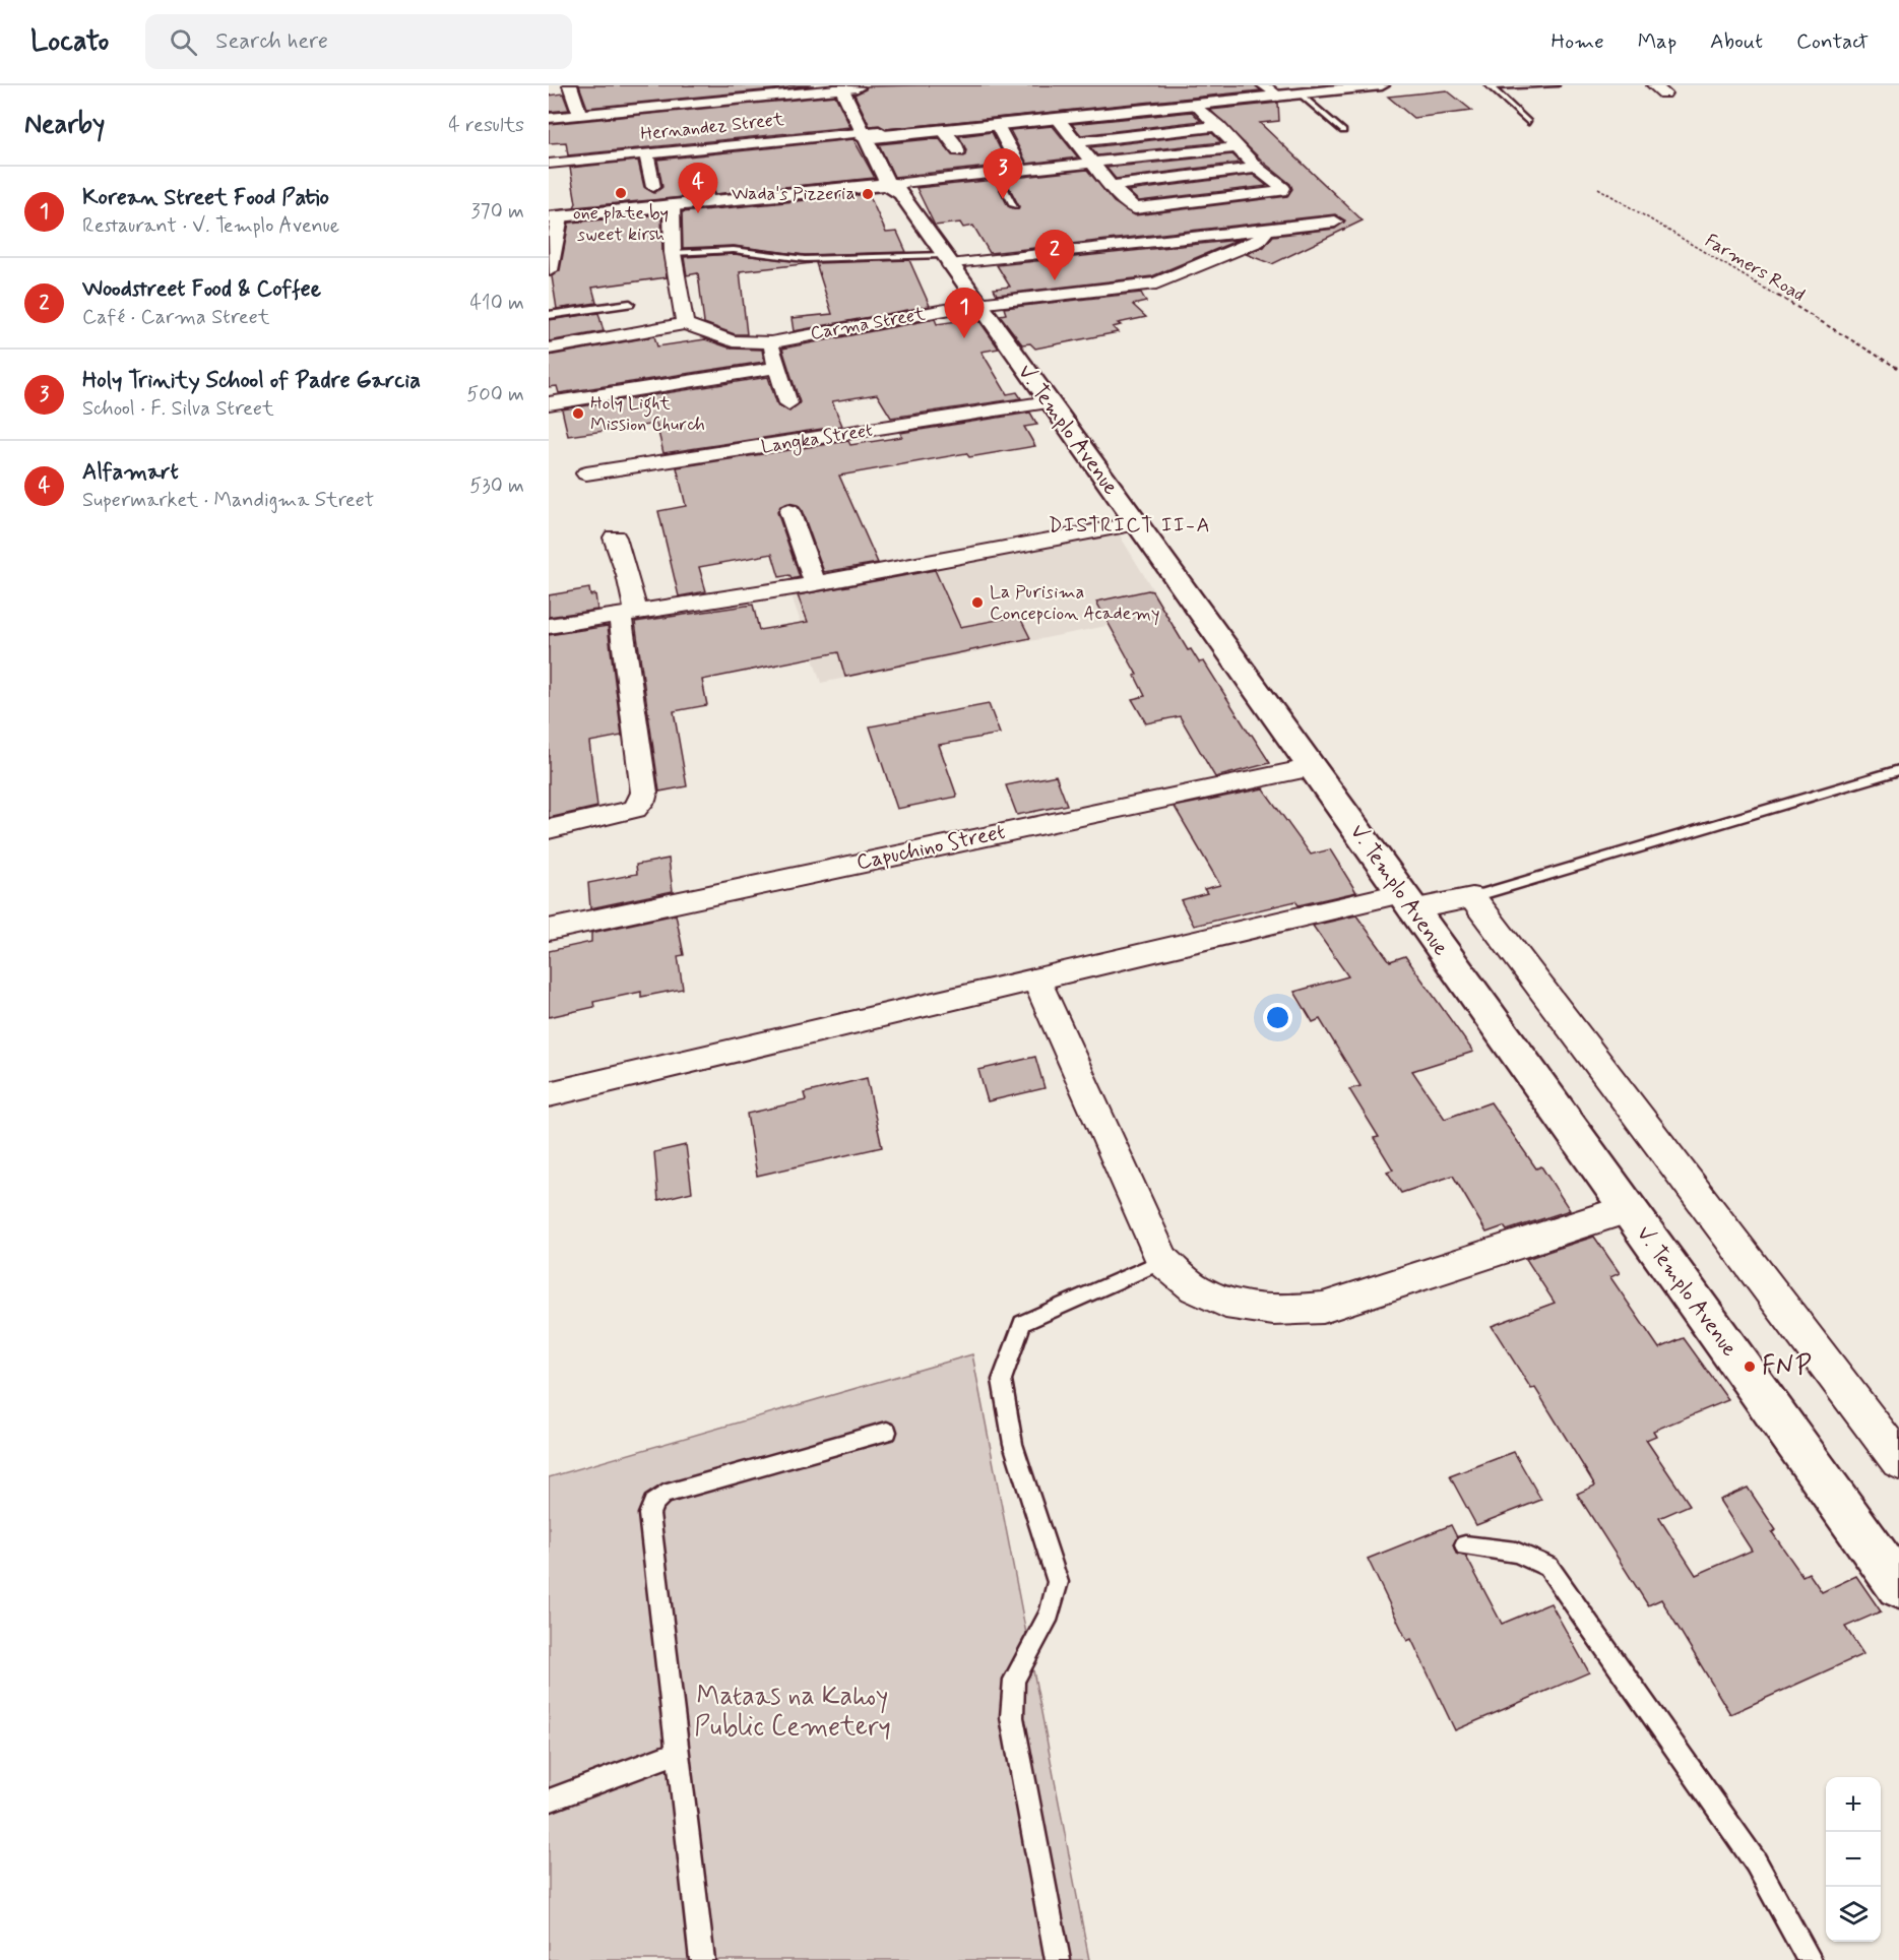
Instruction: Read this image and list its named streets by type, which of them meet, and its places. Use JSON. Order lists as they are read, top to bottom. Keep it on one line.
{"streets":{"main road":["V. Templo Avenue"],"street":["Hernandez Street","Carma Street","Langka Street","Capuchino Street"],"path":["Farmers Road"]},"crossings":[["Hernandez Street","V. Templo Avenue"],["Carma Street","V. Templo Avenue"],["V. Templo Avenue","Langka Street"],["V. Templo Avenue","Capuchino Street"]],"districts":["DISTRICT II-A"],"parks":["Mataas na Kahoy Public Cemetery"],"places":["one plate by sweet kirsh","Wada's Pizzeria","Holy Light Mission Church","La Purisima Concepcion Academy","FNP"],"page":{"header":"Locato","search":"Search here","nav":["Home","Map","About","Contact"],"heading":["Nearby","4 results"],"pins":["3","4","2","1"],"list":[{"mark":"1","name":"Korean Street Food Patio","note":"Restaurant · V. Templo Avenue","value":"370 m"},{"mark":"2","name":"Woodstreet Food & Coffee","note":"Café · Carma Street","value":"410 m"},{"mark":"3","name":"Holy Trinity School of Padre Garcia","note":"School · F. Silva Street","value":"500 m"},{"mark":"4","name":"Alfamart","note":"Supermarket · Mandigma Street","value":"530 m"}],"map_buttons":["+","−"]}}
